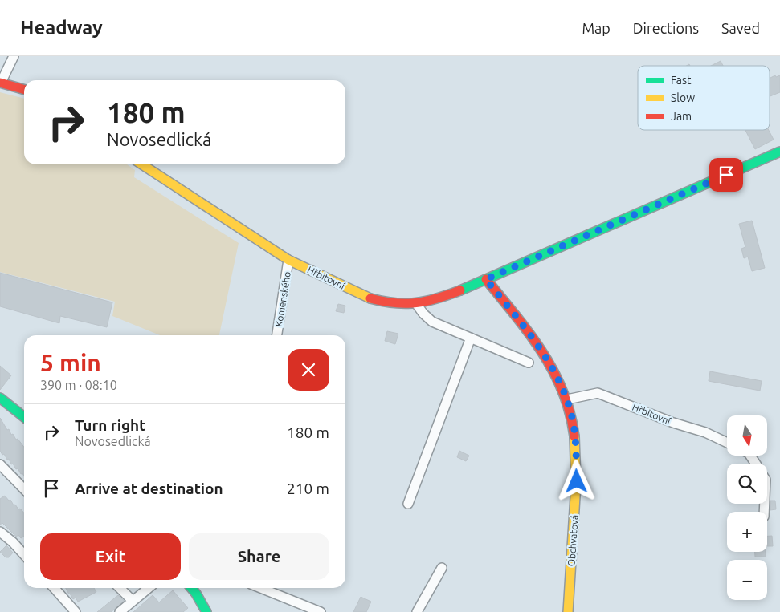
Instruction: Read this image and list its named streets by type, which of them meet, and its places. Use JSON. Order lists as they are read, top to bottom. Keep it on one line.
{"streets":{"street":["Hřbitovní","Komenského","Obchvatová"]},"crossings":[["Hřbitovní","Komenského"],["Hřbitovní","Obchvatová"]],"legend":["Fast","Slow","Jam"],"north":"bottom","page":{"header":"Headway","nav":["Map","Directions","Saved"],"turn":["180 m","Novosedlická"],"heading":["5 min","390 m · 08:10"],"list":[{"name":"Turn right","note":"Novosedlická","value":"180 m"},{"name":"Arrive at destination","value":"210 m"}],"map_buttons":["+","−"],"buttons":["Exit","Share"]}}
